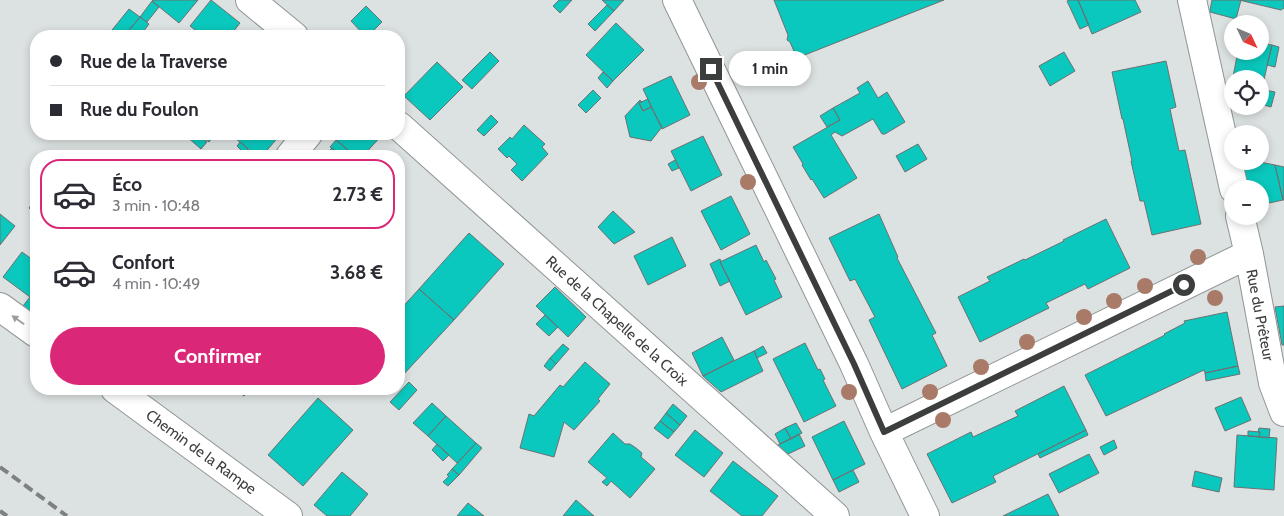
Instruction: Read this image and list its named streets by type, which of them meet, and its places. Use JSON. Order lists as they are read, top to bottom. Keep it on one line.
{"streets":{"street":["Rue du Prêteur","Rue de la Chapelle de la Croix","Chemin de la Rampe"]},"north":"bottom right","page":{"map_buttons":["+","−"],"banner":["Rue de la Traverse","Rue du Foulon"],"bubble":"1 min","list":[{"name":"Éco","note":"3 min · 10:48","value":"2.73 €"},{"name":"Confort","note":"4 min · 10:49","value":"3.68 €"}],"buttons":"Confirmer"}}
